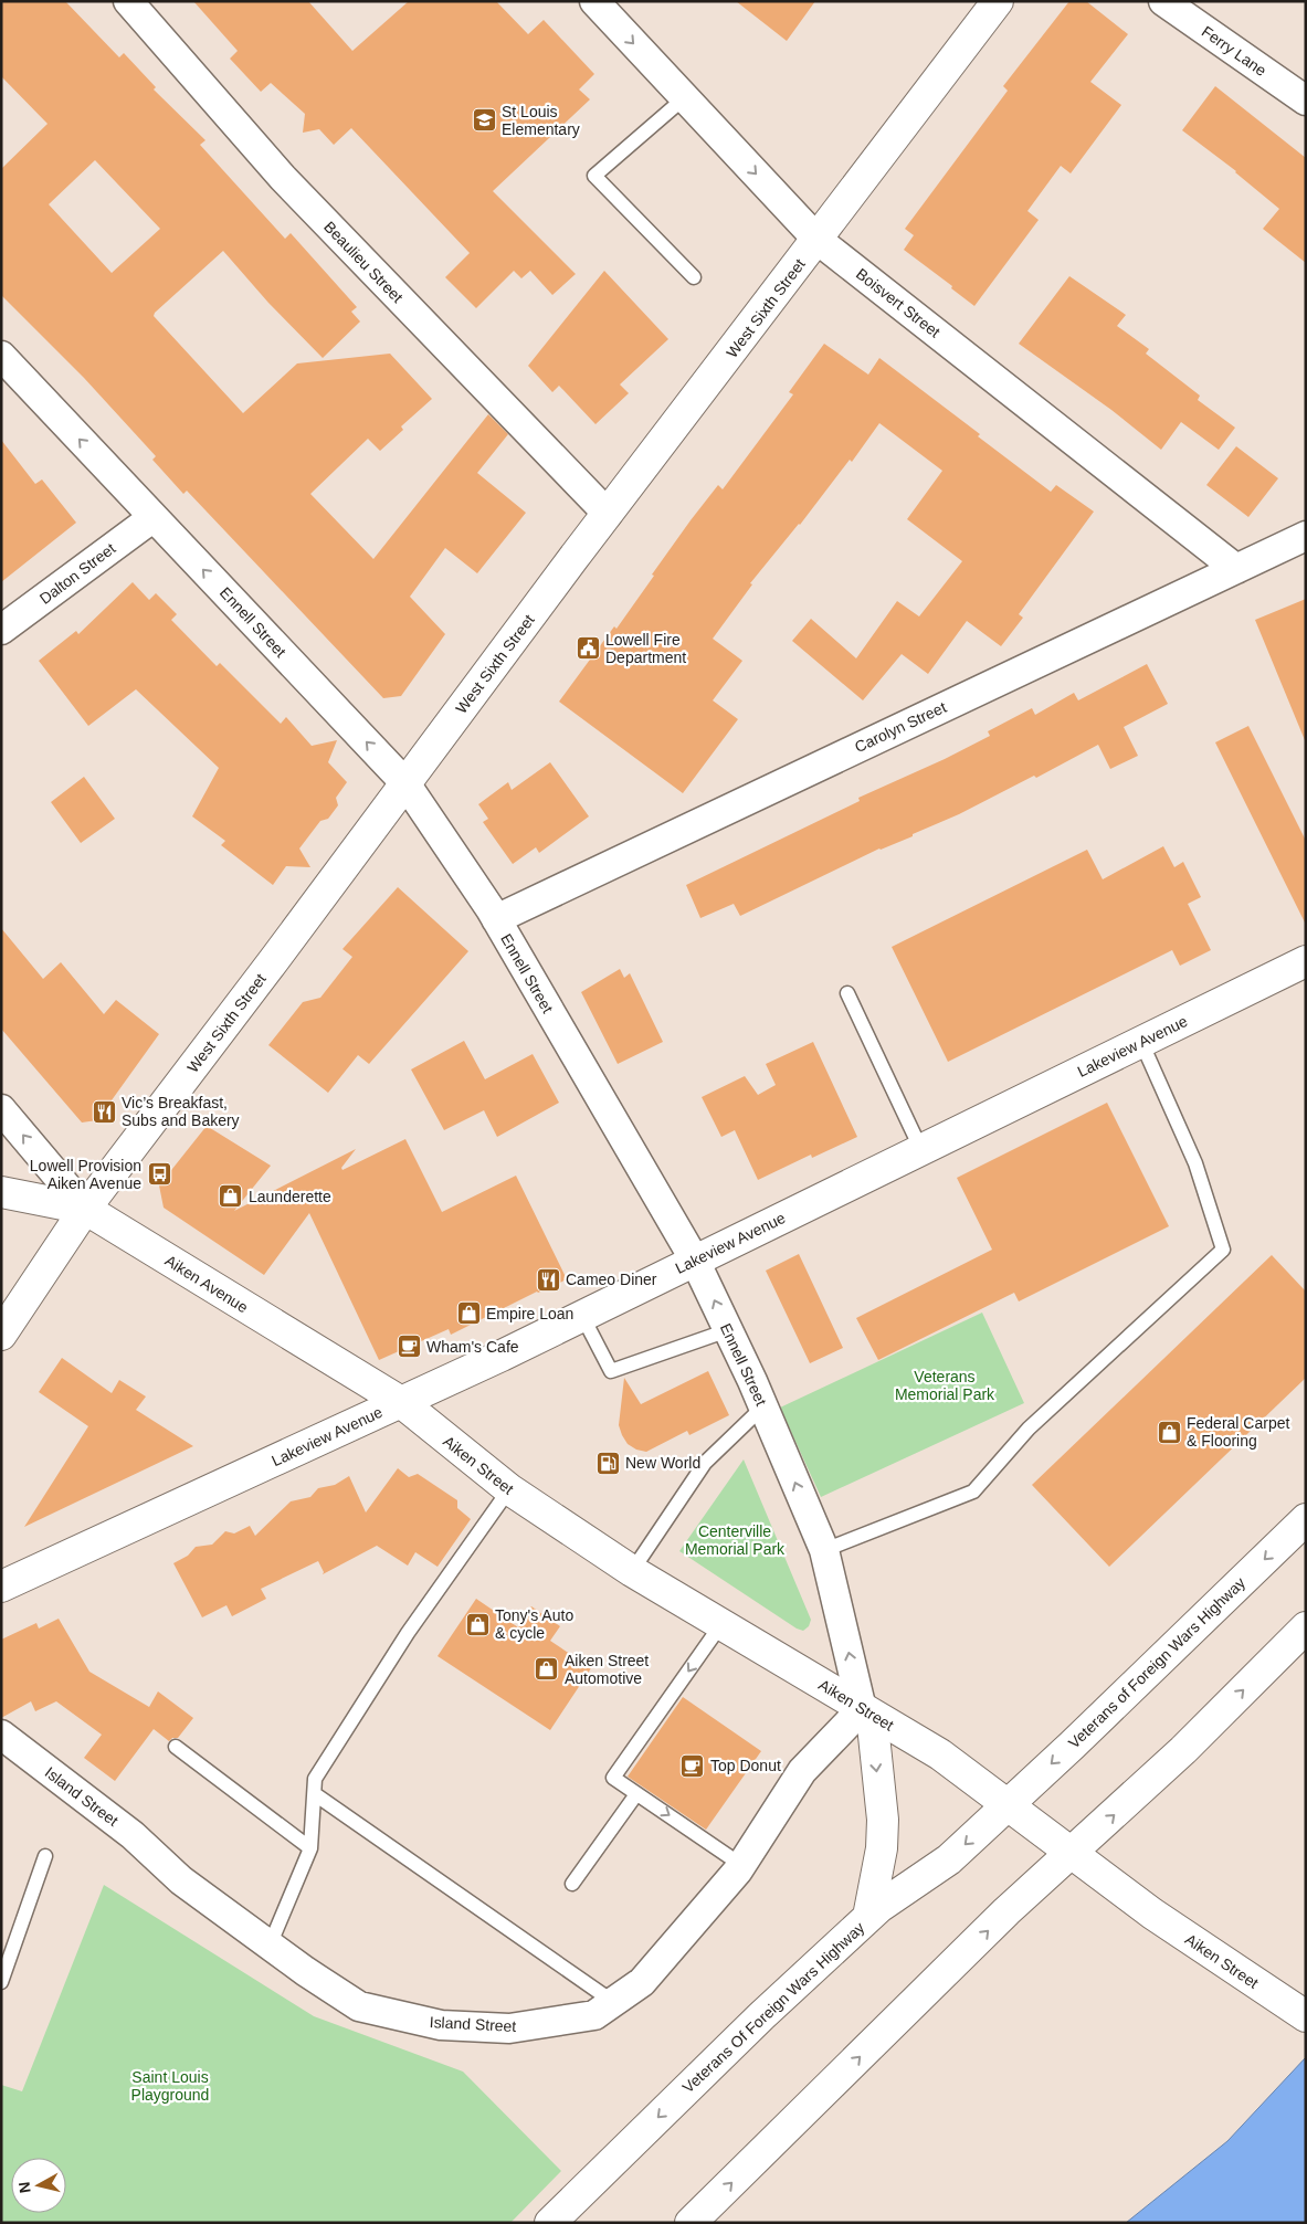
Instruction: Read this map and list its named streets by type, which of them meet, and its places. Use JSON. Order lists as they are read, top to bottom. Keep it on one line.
{"streets":{"main road":["West Sixth Street","Lakeview Avenue","Aiken Avenue","Aiken Street","Veterans of Foreign Wars Highway","Veterans Of Foreign Wars Highway"],"street":["Ferry Lane","Beaulieu Street","Boisvert Street","Dalton Street","Ennell Street","Carolyn Street","Island Street"]},"crossings":[["Beaulieu Street","West Sixth Street"],["Boisvert Street","West Sixth Street"],["Boisvert Street","Carolyn Street"],["West Sixth Street","Ennell Street"],["West Sixth Street","Aiken Avenue"],["Dalton Street","Ennell Street"],["Ennell Street","Carolyn Street"],["Ennell Street","Lakeview Avenue"],["Ennell Street","Aiken Street"],["Ennell Street","Island Street"],["Lakeview Avenue","Aiken Avenue"],["Lakeview Avenue","Aiken Street"],["Aiken Avenue","Aiken Street"],["Aiken Street","Veterans of Foreign Wars Highway"],["Aiken Street","Island Street"],["Aiken Street","Veterans Of Foreign Wars Highway"],["Veterans of Foreign Wars Highway","Veterans Of Foreign Wars Highway"]],"one_way":["Boisvert Street","Ennell Street"],"parks":["Veterans Memorial Park","Centerville Memorial Park","Saint Louis Playground"],"places":{"school or university":["St Louis Elementary"],"public building":["Lowell Fire Department"],"restaurant":["Vic’s Breakfast, Subs and Bakery","Cameo Diner"],"bus stop":["Lowell Provision Aiken Avenue"],"shop":["Launderette","Empire Loan","Federal Carpet & Flooring","Tony's Auto & cycle","Aiken Street Automotive"],"cafe":["Wham's Cafe","Top Donut"],"fuel station":["New World"]},"north":"left"}
